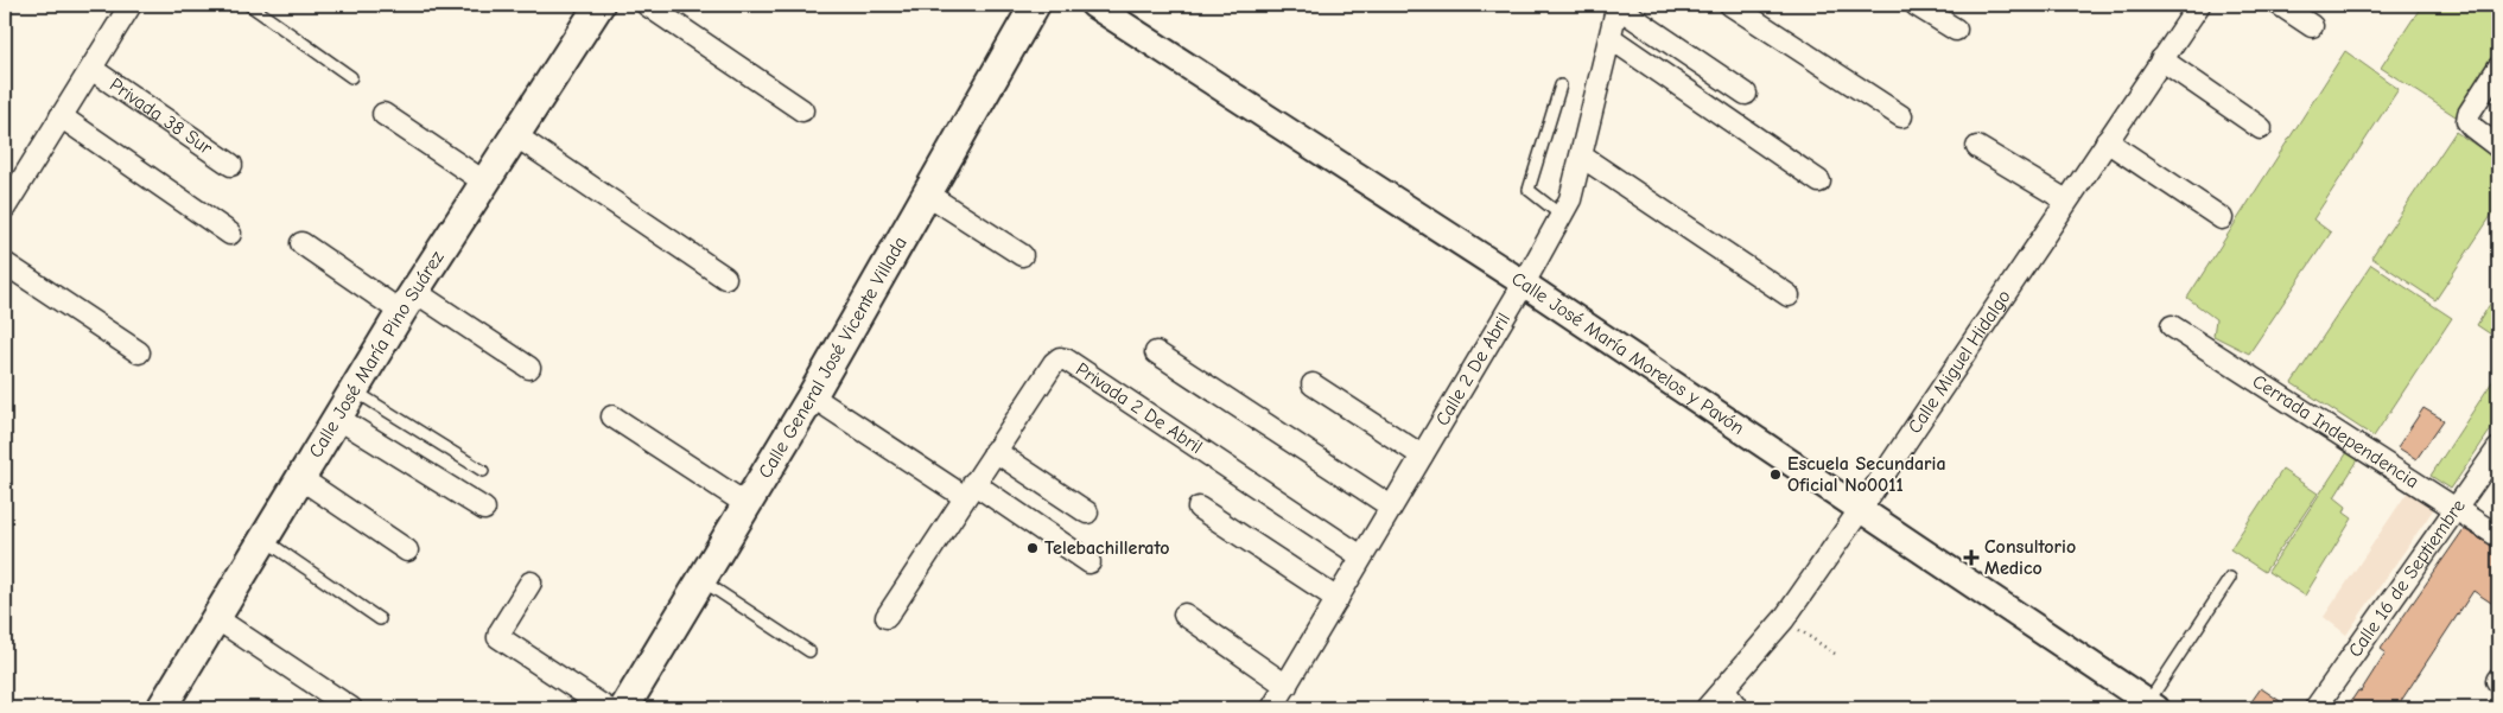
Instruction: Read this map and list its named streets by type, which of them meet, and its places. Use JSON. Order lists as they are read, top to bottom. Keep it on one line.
{"streets":{"main road":["Calle José María Pino Suárez","Calle General José Vicente Villada"],"street":["Privada 38 Sur","Calle José María Morelos y Pavón","Calle Miguel Hidalgo","Calle 2 De Abril","Privada 2 De Abril","Cerrada Independencia","Calle 16 de Septiembre"]},"crossings":[["Calle José María Morelos y Pavón","Calle Miguel Hidalgo"],["Calle José María Morelos y Pavón","Calle 2 De Abril"],["Calle 2 De Abril","Privada 2 De Abril"],["Cerrada Independencia","Calle 16 de Septiembre"]],"places":{"other":["Escuela Secundaria Oficial No0011","Telebachillerato"],"health":["Consultorio Medico"]}}
